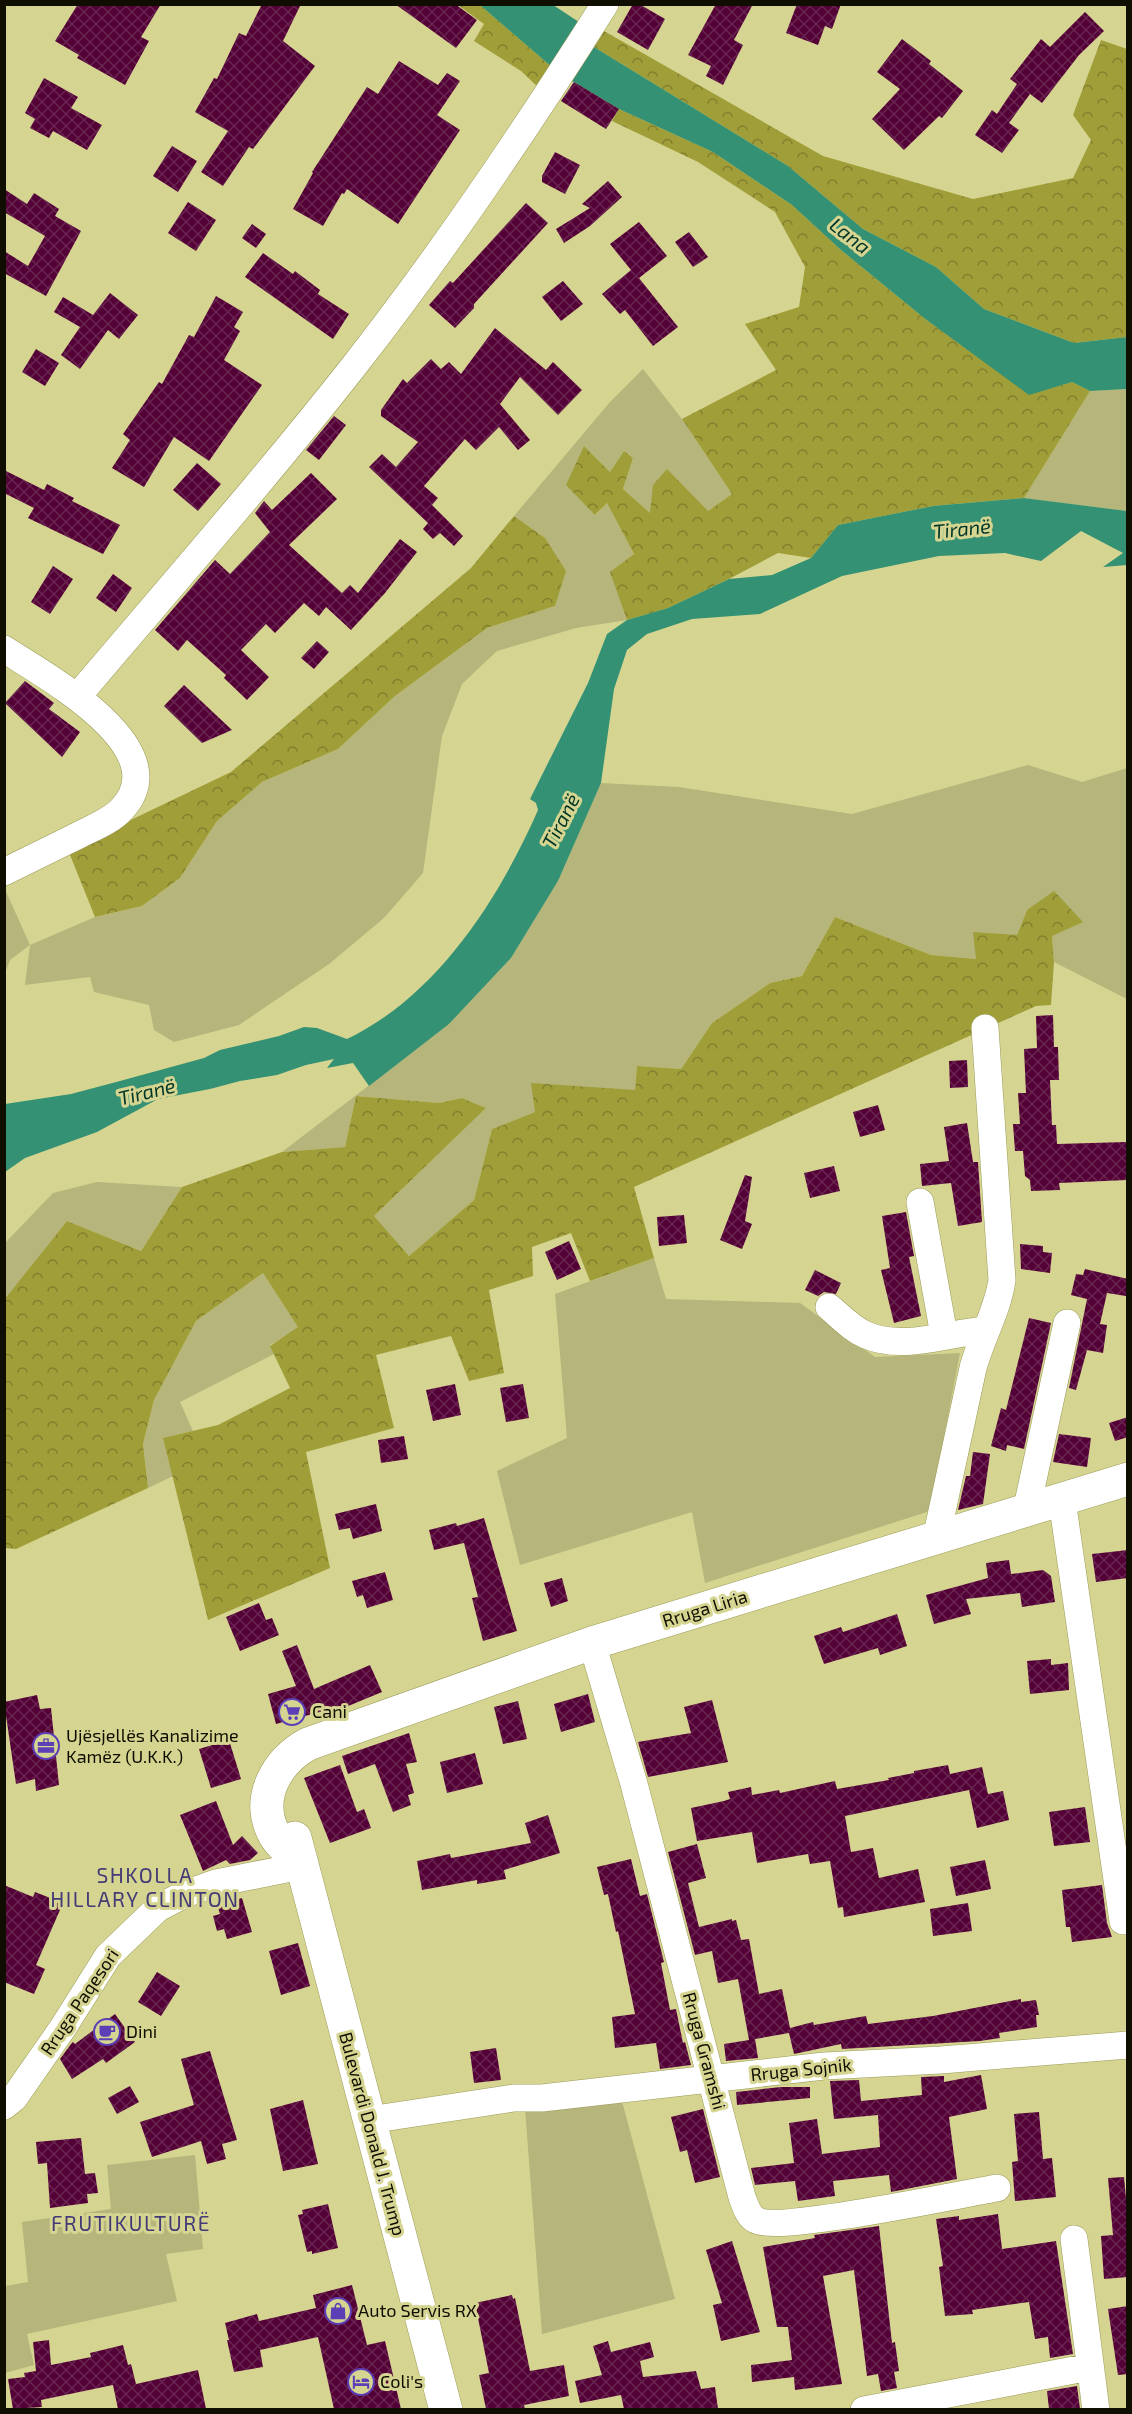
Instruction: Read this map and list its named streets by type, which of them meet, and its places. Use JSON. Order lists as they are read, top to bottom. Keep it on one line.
{"streets":{"main road":["Rruga Liria","Bulevardi Donald J. Trump"],"street":["Rruga Paqesori","Rruga Gramshi","Rruga Sojnik"]},"crossings":[["Rruga Liria","Rruga Paqesori"],["Rruga Liria","Rruga Gramshi"],["Rruga Liria","Bulevardi Donald J. Trump"],["Rruga Paqesori","Bulevardi Donald J. Trump"],["Rruga Gramshi","Rruga Sojnik"],["Rruga Sojnik","Bulevardi Donald J. Trump"]],"districts":["SHKOLLA HILLARY CLINTON","FRUTIKULTURË"],"water":["Lana","Tiranë"],"places":{"supermarket":["Cani"],"office":["Ujësjellës Kanalizime Kamëz (U.K.K.)"],"cafe":["Dini"],"shop":["Auto Servis RX"],"hotel":["Coli's"]}}
